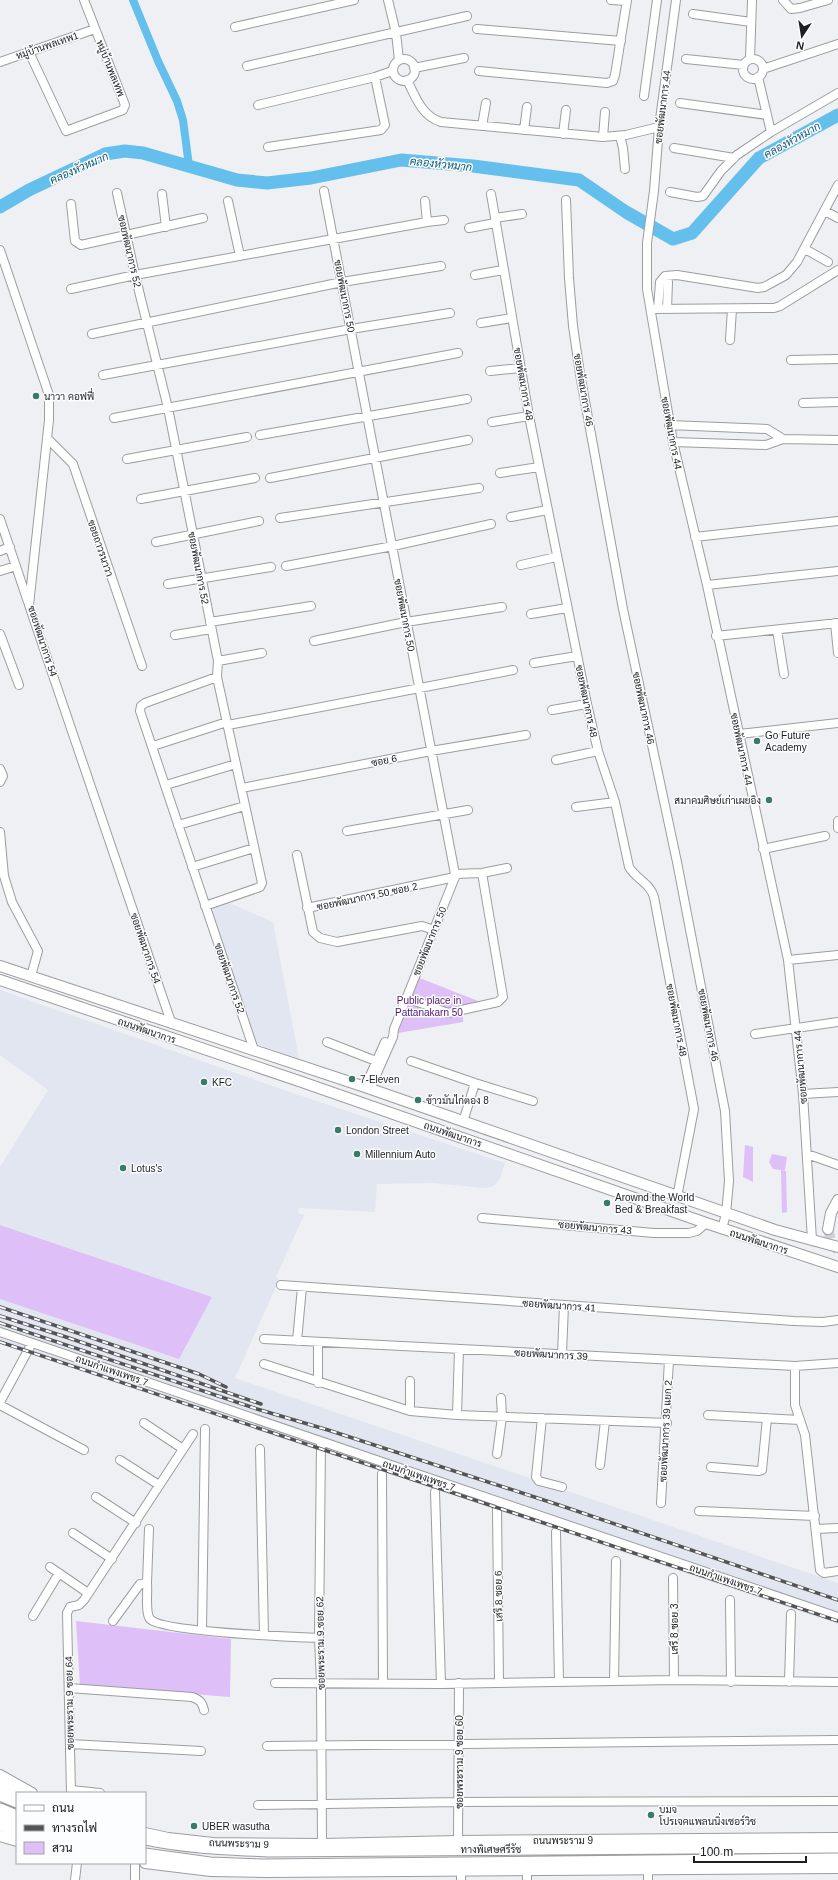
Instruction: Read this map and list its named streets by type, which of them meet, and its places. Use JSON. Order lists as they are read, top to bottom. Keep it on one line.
{"streets":{"highway":["ทางพิเศษศรีรัช"],"main road":["ถนนพัฒนาการ","ถนนพระราม 9"],"street":["หมู่บ้านพลเทพ1","หมู่บ้านพลเทพ","ซอยพัฒนาการ 44","ซอยพัฒนาการ 52","ซอยพัฒนาการ 50","ซอยพัฒนาการ 48","ซอยพัฒนาการ 46","ซอยถาวรนาวา","ซอยพัฒนาการ 54","ซอย 6","ซอยพัฒนาการ 50 ซอย 2","ซอยพัฒนาการ 43","ซอยพัฒนาการ 41","ซอยพัฒนาการ 39","ถนนกำแพงเพชร 7","ซอยพัฒนาการ 39 แยก 2","เสรี 8 ซอย 6","เสรี 8 ซอย 3","ซอยพระราม 9 ซอย 62","ซอยพระราม 9 ซอย 64","ซอยพระราม 9 ซอย 60"]},"crossings":[["หมู่บ้านพลเทพ1","หมู่บ้านพลเทพ"],["ซอยพัฒนาการ 44","ถนนพัฒนาการ"],["ซอยพัฒนาการ 52","ซอย 6"],["ซอยพัฒนาการ 52","ถนนพัฒนาการ"],["ซอยพัฒนาการ 50","ซอย 6"],["ซอยพัฒนาการ 50","ซอยพัฒนาการ 50 ซอย 2"],["ซอยพัฒนาการ 50","ถนนพัฒนาการ"],["ซอยพัฒนาการ 48","ถนนพัฒนาการ"],["ซอยพัฒนาการ 46","ถนนพัฒนาการ"],["ซอยถาวรนาวา","ซอยพัฒนาการ 54"],["ซอยพัฒนาการ 54","ถนนพัฒนาการ"],["ถนนพัฒนาการ","ซอยพัฒนาการ 43"],["ซอยพัฒนาการ 39","ซอยพัฒนาการ 39 แยก 2"],["ถนนกำแพงเพชร 7","ซอยพระราม 9 ซอย 62"],["ซอยพระราม 9 ซอย 62","ถนนพระราม 9"],["ซอยพระราม 9 ซอย 60","ถนนพระราม 9"]],"water":["คลองหัวหมาก"],"parks":["Public place in Pattanakarn 50"],"places":["นาวา คอฟฟี่","Go Future Academy","สมาคมศิษย์เก่าเผยอิง","7-Eleven","KFC","ข้าวมันไก่ตอง 8","London Street","Millennium Auto","Lotus's","Arownd the World Bed & Breakfast","บมจ โปรเจคแพลนนิ่งเซอร์วิช","UBER wasutha"],"legend":["ถนน","ทางรถไฟ","สวน"],"scale_bar":"100 m","north":"bottom"}
